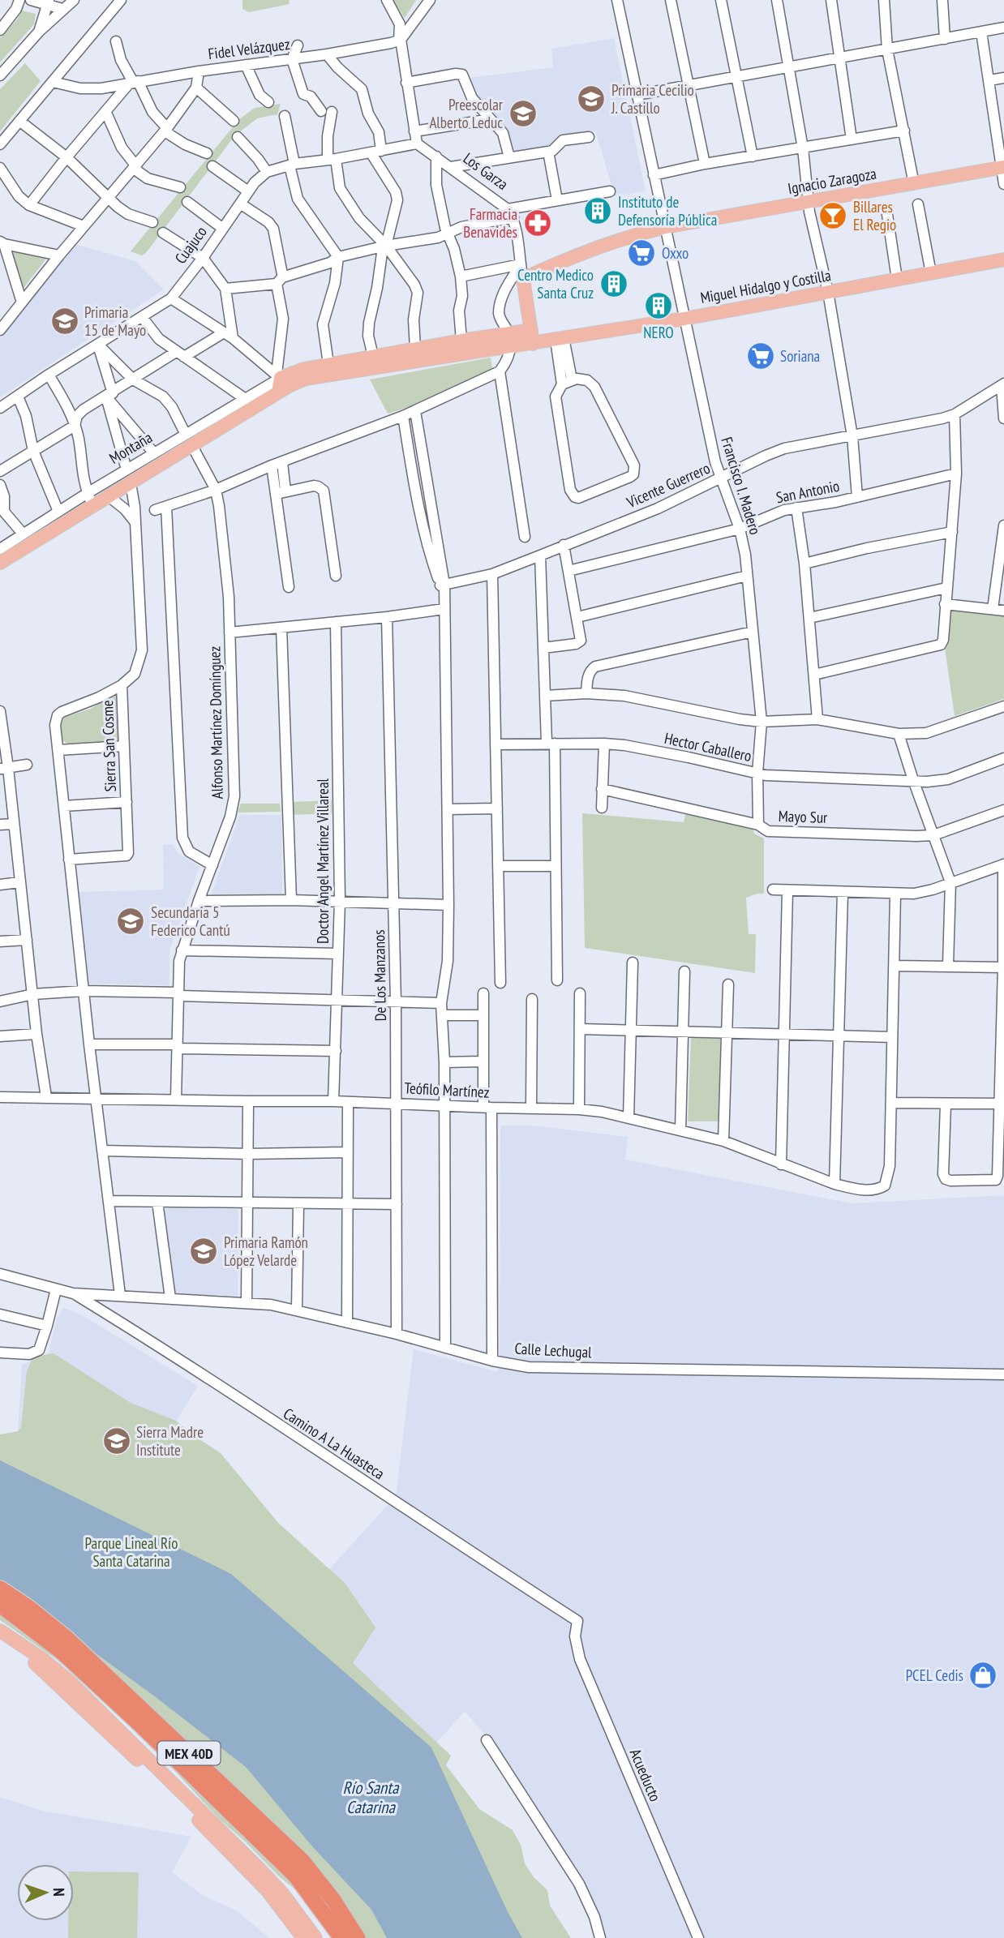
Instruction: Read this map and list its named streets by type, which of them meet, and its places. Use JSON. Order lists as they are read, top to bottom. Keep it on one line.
{"streets":{"highway":["MEX 40D"],"main road":["Ignacio Zaragoza","Miguel Hidalgo y Costilla","Montaña"],"street":["Fidel Velázquez","Los Garza","Cuajuco","Vicente Guerrero","Francisco I. Madero","San Antonio","Alfonso Martínez Domínguez","Sierra San Cosme","Hector Caballero","Mayo Sur","Doctor Angel Martínez Villareal","De Los Manzanos","Teófilo Martínez","Calle Lechugal","Camino A La Huasteca","Acueducto"]},"crossings":[["Ignacio Zaragoza","Francisco I. Madero"],["Cuajuco","Alfonso Martínez Domínguez"],["Miguel Hidalgo y Costilla","Montaña"],["Miguel Hidalgo y Costilla","Francisco I. Madero"],["Montaña","Alfonso Martínez Domínguez"],["Montaña","Sierra San Cosme"],["Vicente Guerrero","Francisco I. Madero"],["Francisco I. Madero","San Antonio"],["Francisco I. Madero","Hector Caballero"],["Francisco I. Madero","Mayo Sur"],["Alfonso Martínez Domínguez","Teófilo Martínez"],["Doctor Angel Martínez Villareal","Teófilo Martínez"],["De Los Manzanos","Teófilo Martínez"],["De Los Manzanos","Calle Lechugal"],["Calle Lechugal","Camino A La Huasteca"],["Camino A La Huasteca","Acueducto"]],"water":["Río Santa Catarina"],"parks":["Parque Lineal Río Santa Catarina"],"places":{"school or university":["Primaria Cecilio J. Castillo","Preescolar Alberto Leduc","Primaria 15 de Mayo","Secundaria 5 Federico Cantú","Primaria Ramón López Velarde","Sierra Madre Institute"],"building":["Instituto de Defensoría Pública","Centro Medico Santa Cruz","NERO"],"bar":["Billares El Regio"],"pharmacy":["Farmacia Benavides"],"supermarket":["Oxxo","Soriana"],"shop":["PCEL Cedis"]},"north":"right"}
